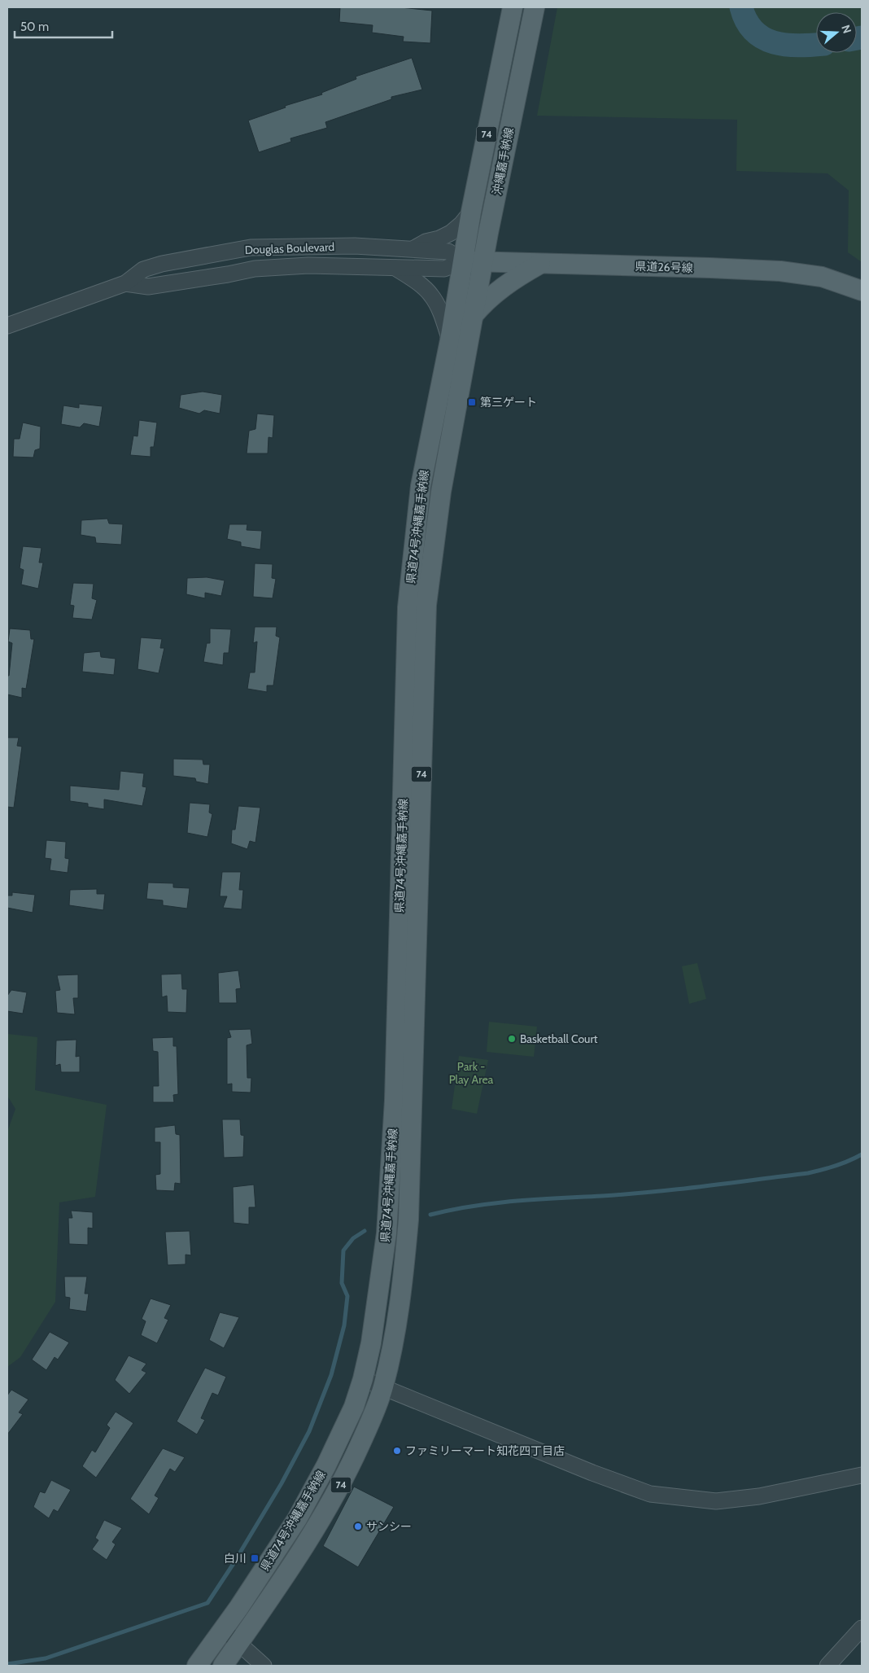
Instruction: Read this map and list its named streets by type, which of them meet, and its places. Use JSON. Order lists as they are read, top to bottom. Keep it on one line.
{"streets":{"main road":["74","沖縄嘉手納線","県道26号線","県道74号沖縄嘉手納線"],"street":["Douglas Boulevard"]},"crossings":[["沖縄嘉手納線","県道26号線"],["沖縄嘉手納線","県道74号沖縄嘉手納線"],["Douglas Boulevard","県道26号線"],["Douglas Boulevard","県道74号沖縄嘉手納線"],["県道26号線","県道74号沖縄嘉手納線"]],"parks":["Park - Play Area"],"places":{"transit":["第三ゲート","白川"],"other":["Basketball Court","ファミリーマート知花四丁目店","サンシー"]},"scale_bar":"50 m","north":"right"}
